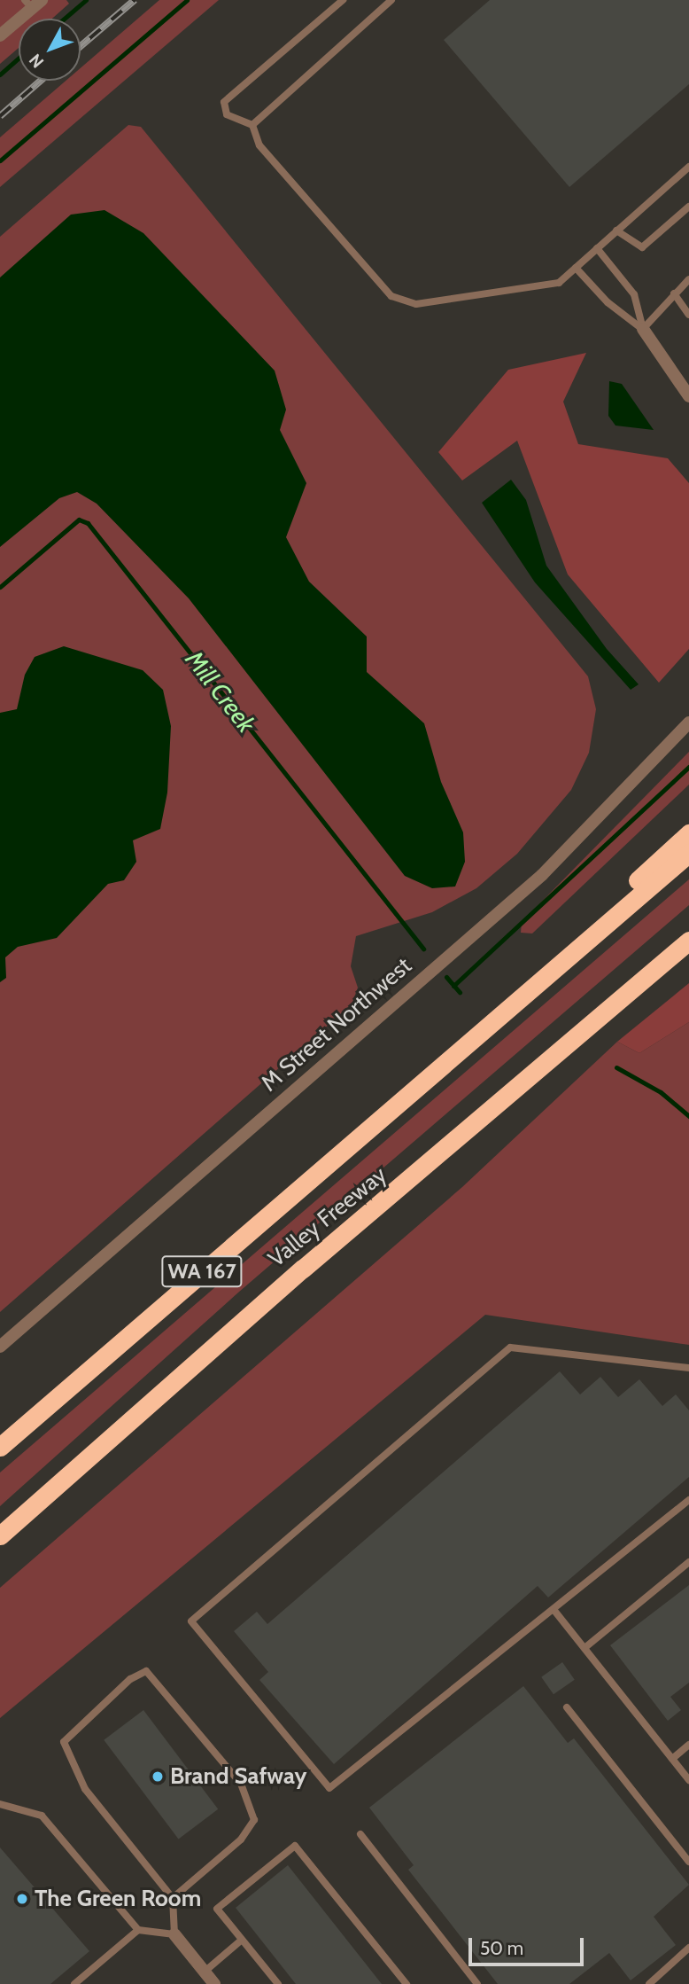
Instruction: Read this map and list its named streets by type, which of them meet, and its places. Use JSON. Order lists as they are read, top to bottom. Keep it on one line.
{"streets":{"highway":["Valley Freeway","WA 167"],"street":["M Street Northwest"]},"water":["Mill Creek"],"places":["Brand Safway","The Green Room"],"scale_bar":"50 m","north":"bottom left"}
